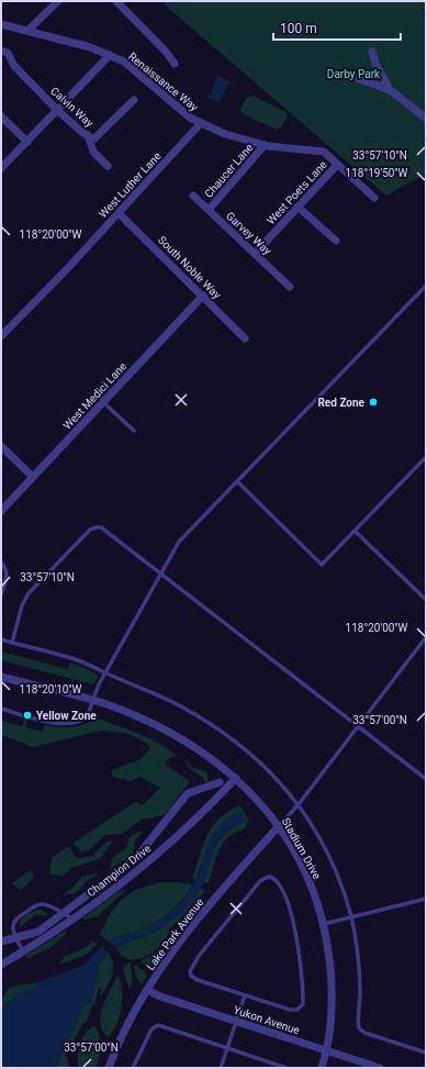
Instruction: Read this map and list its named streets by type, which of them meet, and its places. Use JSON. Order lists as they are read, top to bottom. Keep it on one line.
{"streets":{"street":["Renaissance Way","Calvin Way","Chaucer Lane","West Luther Lane","West Poets Lane","Garvey Way","South Noble Way","West Medici Lane","Stadium Drive","Champion Drive","Lake Park Avenue","Yukon Avenue"]},"crossings":[["Renaissance Way","Chaucer Lane"],["Renaissance Way","West Luther Lane"],["Renaissance Way","West Poets Lane"],["Chaucer Lane","Garvey Way"],["West Luther Lane","South Noble Way"],["West Poets Lane","Garvey Way"],["South Noble Way","West Medici Lane"],["Stadium Drive","Champion Drive"],["Stadium Drive","Lake Park Avenue"],["Stadium Drive","Yukon Avenue"],["Lake Park Avenue","Yukon Avenue"]],"parks":["Darby Park"],"places":["Red Zone","Yellow Zone"],"scale_bar":"100 m","coordinates":["33°57'10\"N","118°19'50\"W","118°20'00\"W","118°20'10\"W","33°57'00\"N"]}
